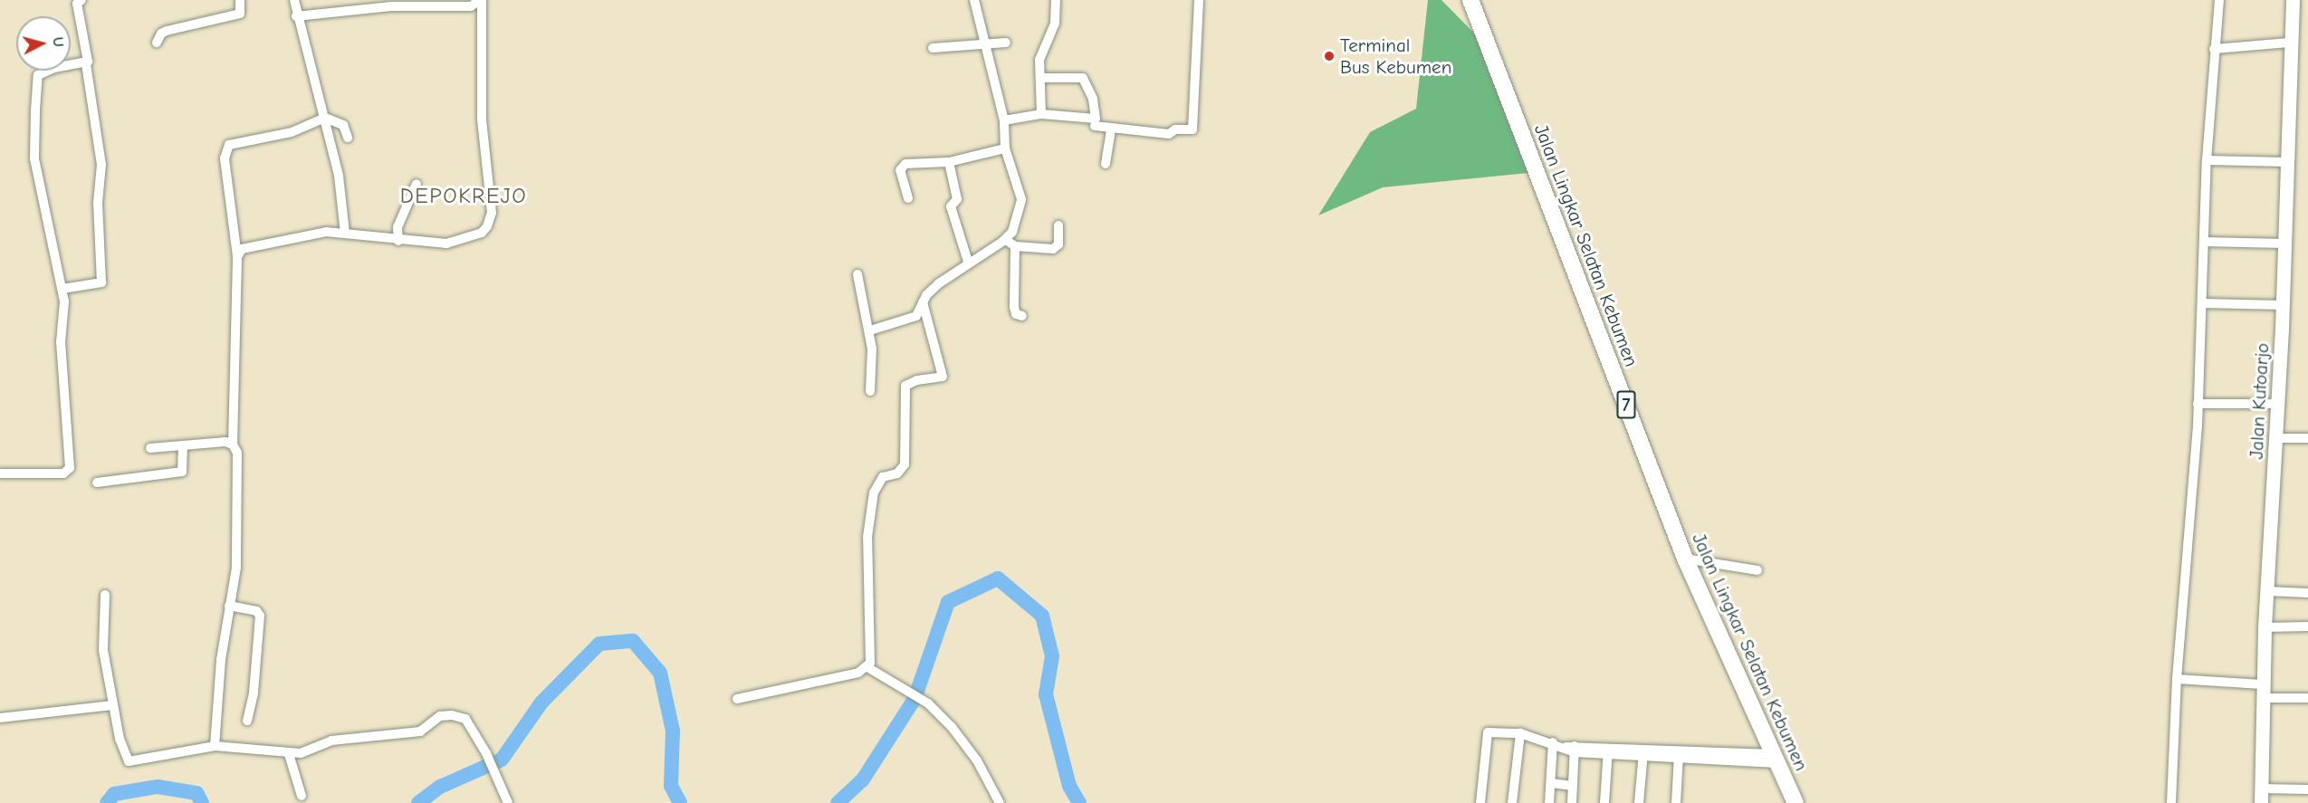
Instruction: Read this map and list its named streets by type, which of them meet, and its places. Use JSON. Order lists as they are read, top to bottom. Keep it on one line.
{"streets":{"highway":["Jalan Lingkar Selatan Kebumen","7"],"main road":["Jalan Kutoarjo"]},"districts":["DEPOKREJO"],"places":["Terminal Bus Kebumen"],"north":"right"}
